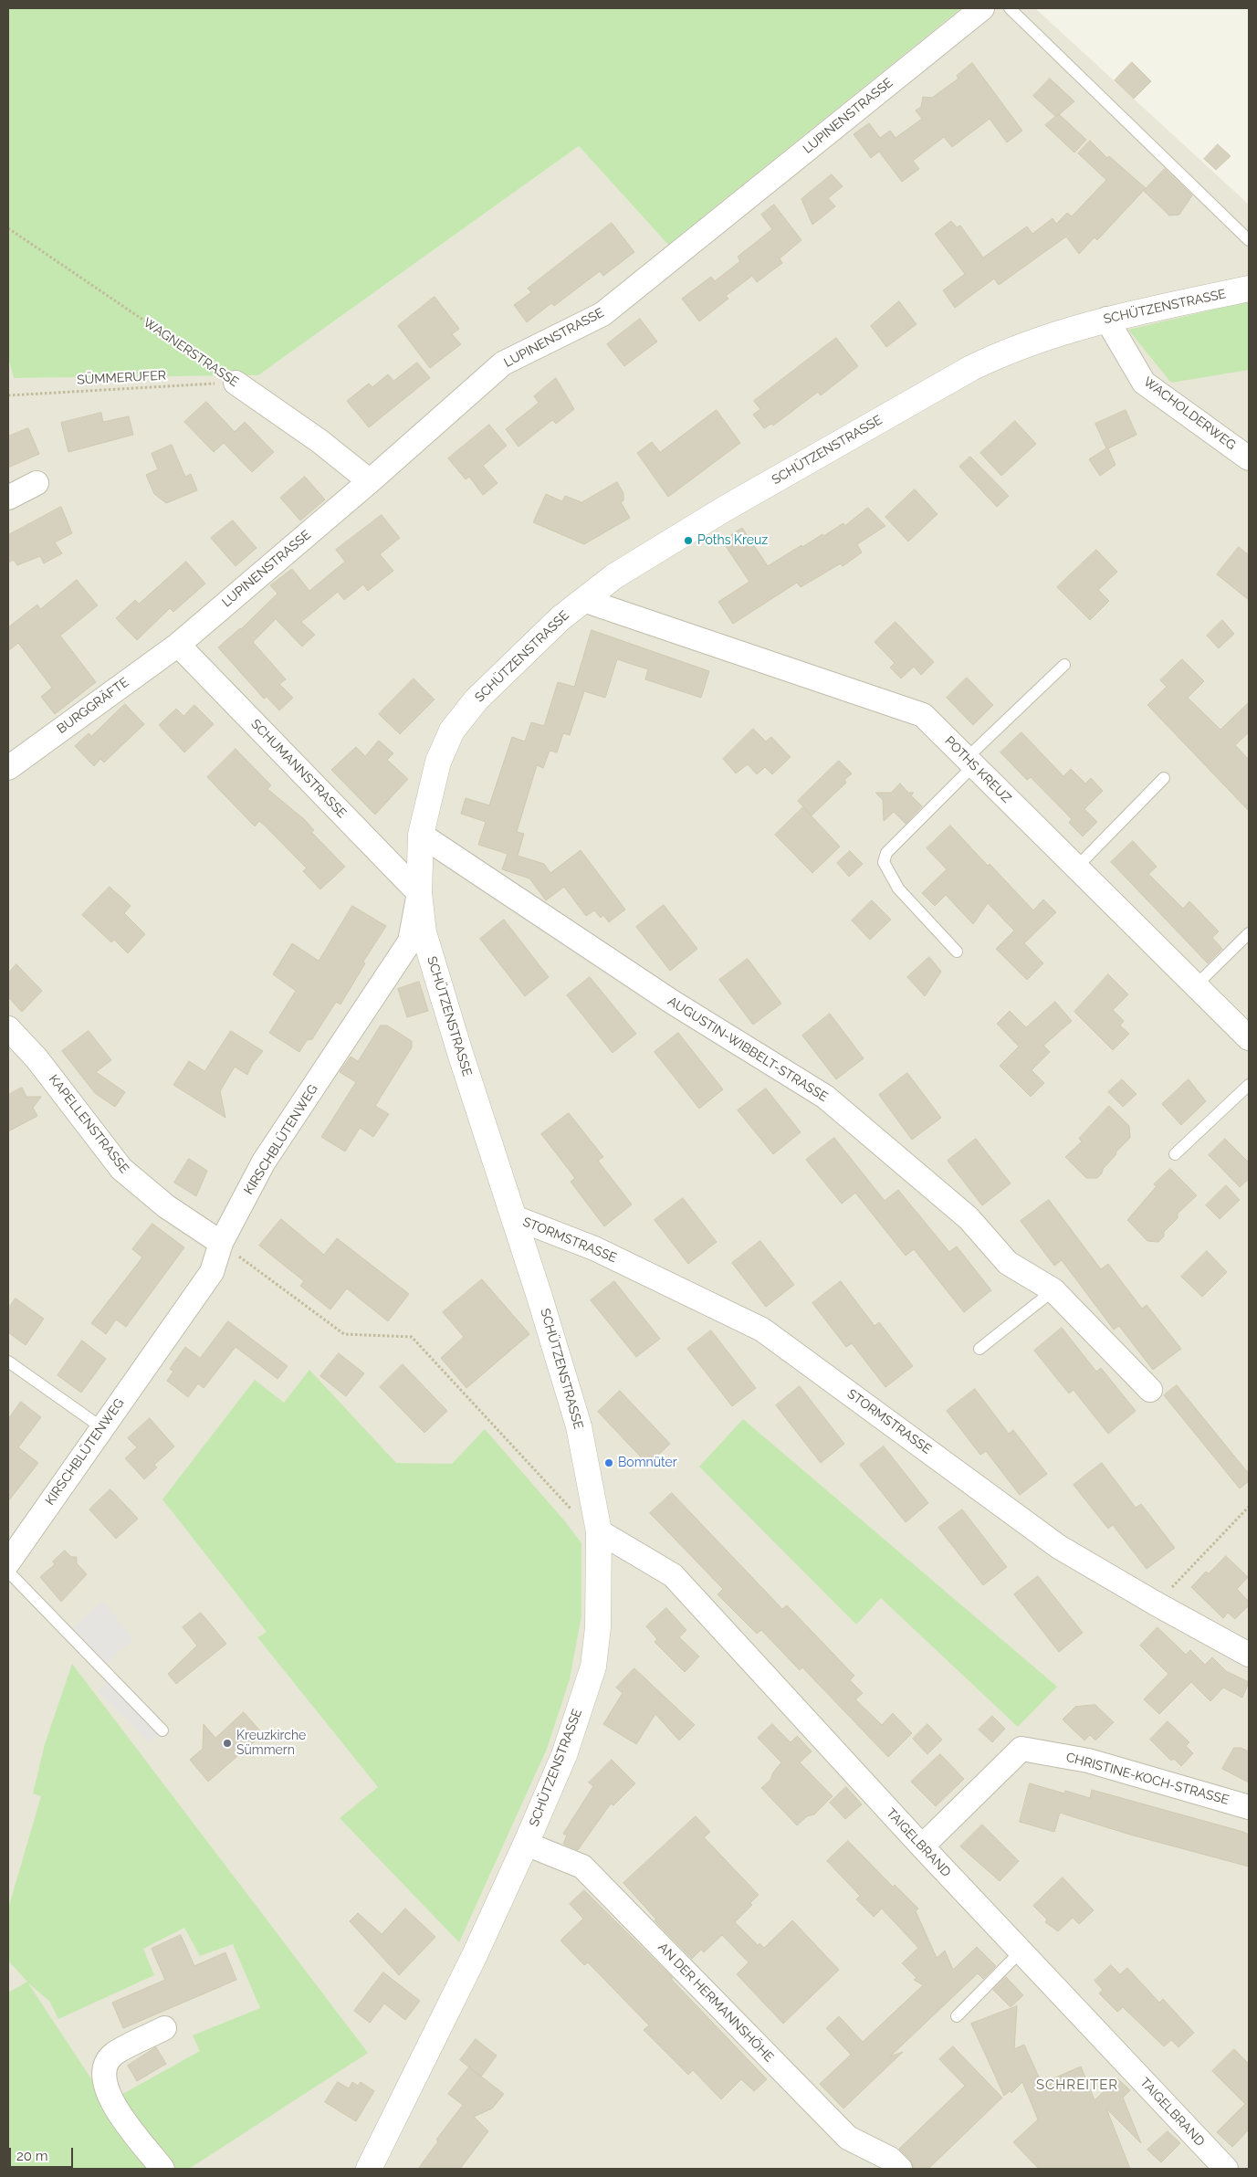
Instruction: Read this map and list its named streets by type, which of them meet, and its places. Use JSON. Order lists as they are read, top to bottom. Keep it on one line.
{"streets":{"street":["LUPINENSTRASSE","SCHÜTZENSTRASSE","WAGNERSTRASSE","WACHOLDERWEG","BURGGRÄFTE","SCHUMANNSTRASSE","POTHS KREUZ","AUGUSTIN-WIBBELT-STRASSE","KAPELLENSTRASSE","KIRSCHBLÜTENWEG","STORMSTRASSE","CHRISTINE-KOCH-STRASSE","TAIGELBRAND","AN DER HERMANNSHÖHE"],"path":["SÜMMERUFER"]},"crossings":[["LUPINENSTRASSE","WAGNERSTRASSE"],["LUPINENSTRASSE","BURGGRÄFTE"],["LUPINENSTRASSE","SCHUMANNSTRASSE"],["SCHÜTZENSTRASSE","WACHOLDERWEG"],["SCHÜTZENSTRASSE","SCHUMANNSTRASSE"],["SCHÜTZENSTRASSE","POTHS KREUZ"],["SCHÜTZENSTRASSE","AUGUSTIN-WIBBELT-STRASSE"],["SCHÜTZENSTRASSE","KIRSCHBLÜTENWEG"],["SCHÜTZENSTRASSE","STORMSTRASSE"],["SCHÜTZENSTRASSE","TAIGELBRAND"],["SCHÜTZENSTRASSE","AN DER HERMANNSHÖHE"],["WAGNERSTRASSE","SÜMMERUFER"],["BURGGRÄFTE","SCHUMANNSTRASSE"],["SCHUMANNSTRASSE","KIRSCHBLÜTENWEG"],["KAPELLENSTRASSE","KIRSCHBLÜTENWEG"],["CHRISTINE-KOCH-STRASSE","TAIGELBRAND"]],"districts":["SCHREITER"],"places":["Poths Kreuz","Bomnüter","Kreuzkirche Sümmern"],"scale_bar":"20 m"}
